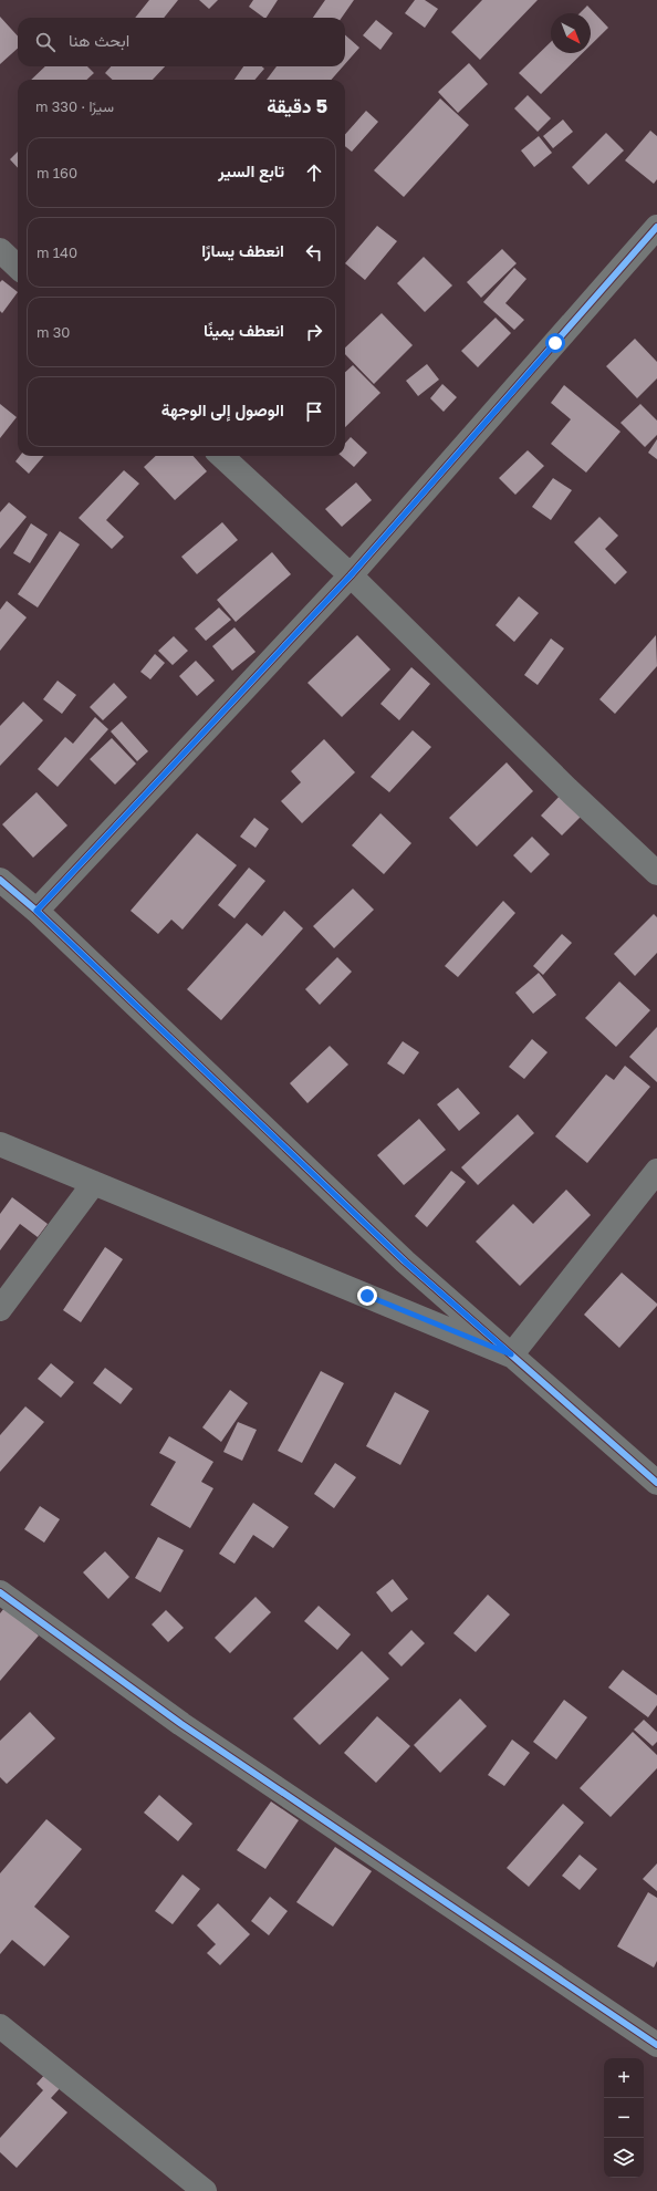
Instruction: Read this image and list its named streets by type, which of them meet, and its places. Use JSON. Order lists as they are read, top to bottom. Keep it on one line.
{"north":"bottom right","page":{"search":"ابحث هنا","heading":["5 دقيقة","سيرًا · 330 m"],"list":[["تابع السير","160 m"],["انعطف يسارًا","140 m"],["انعطف يمينًا","30 m"],"الوصول إلى الوجهة"],"map_buttons":["+","−"]}}
